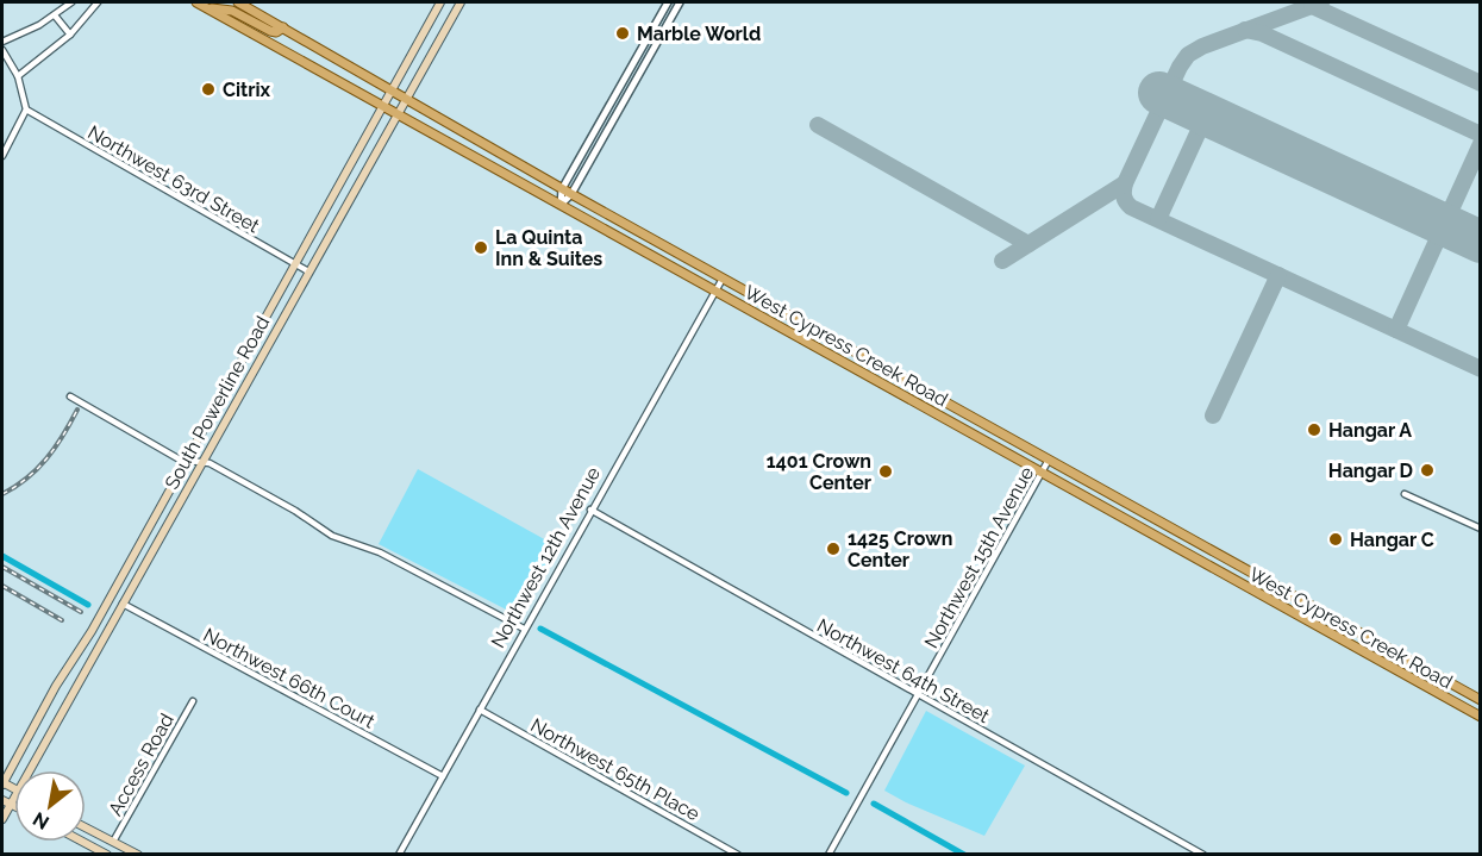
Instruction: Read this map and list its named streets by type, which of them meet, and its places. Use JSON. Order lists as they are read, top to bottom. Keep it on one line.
{"streets":{"main road":["West Cypress Creek Road","South Powerline Road"],"street":["Northwest 63rd Street","Northwest 12th Avenue","Northwest 15th Avenue","Northwest 64th Street","Northwest 66th Court","Access Road","Northwest 65th Place"]},"crossings":[["Northwest 63rd Street","South Powerline Road"],["West Cypress Creek Road","South Powerline Road"],["West Cypress Creek Road","Northwest 12th Avenue"],["West Cypress Creek Road","Northwest 15th Avenue"],["South Powerline Road","Northwest 66th Court"],["Northwest 12th Avenue","Northwest 64th Street"],["Northwest 12th Avenue","Northwest 66th Court"],["Northwest 12th Avenue","Northwest 65th Place"],["Northwest 15th Avenue","Northwest 64th Street"]],"places":["Marble World","Citrix","La Quinta Inn & Suites","Hangar A","Hangar D","1401 Crown Center","Hangar C","1425 Crown Center"],"north":"bottom left"}
